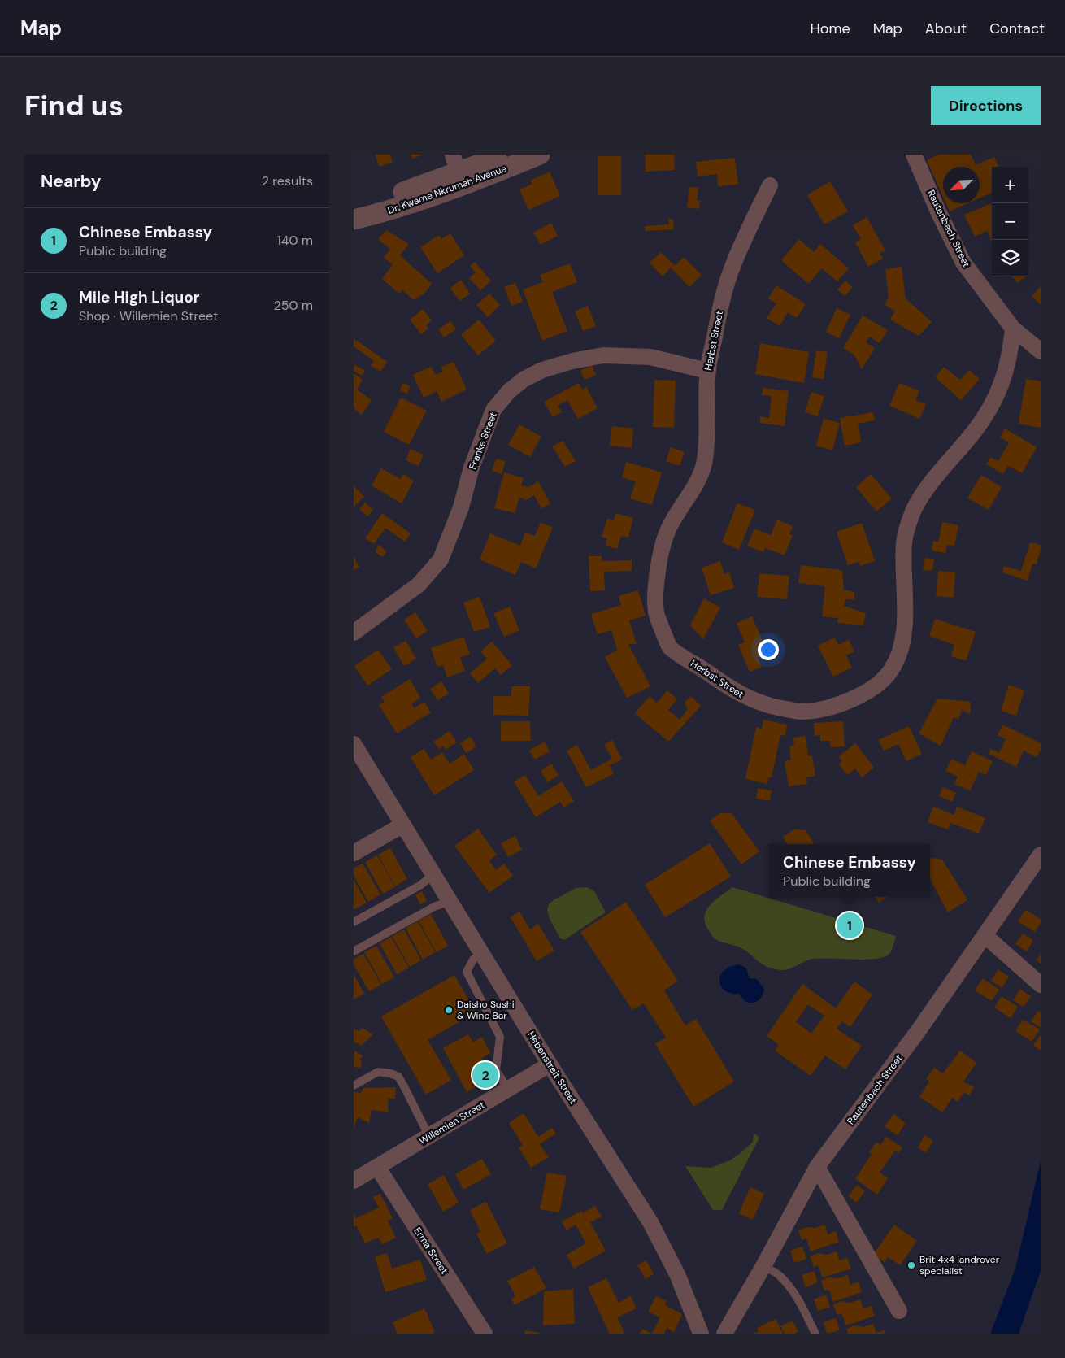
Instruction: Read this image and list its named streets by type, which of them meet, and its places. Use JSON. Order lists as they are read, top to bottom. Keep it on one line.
{"streets":{"street":["Dr. Kwame Nkrumah Avenue","Rautenbach Street","Herbst Street","Franke Street","Hebenstreit Street","Willemien Street","Erma Street"]},"crossings":[["Rautenbach Street","Herbst Street"],["Herbst Street","Franke Street"],["Hebenstreit Street","Willemien Street"],["Willemien Street","Erma Street"]],"places":["Daisho Sushi & Wine Bar","Brit 4x4 landrover specialist"],"north":"bottom left","page":{"header":"Map","nav":["Home","Map","About","Contact"],"buttons":"Directions","title":"Find us","heading":["Nearby","2 results"],"map_buttons":["+","−"],"list":[{"mark":"1","name":"Chinese Embassy","note":"Public building","value":"140 m"},{"mark":"2","name":"Mile High Liquor","note":"Shop · Willemien Street","value":"250 m"}],"popup":["Chinese Embassy","Public building"],"pins":["1","2"]}}
